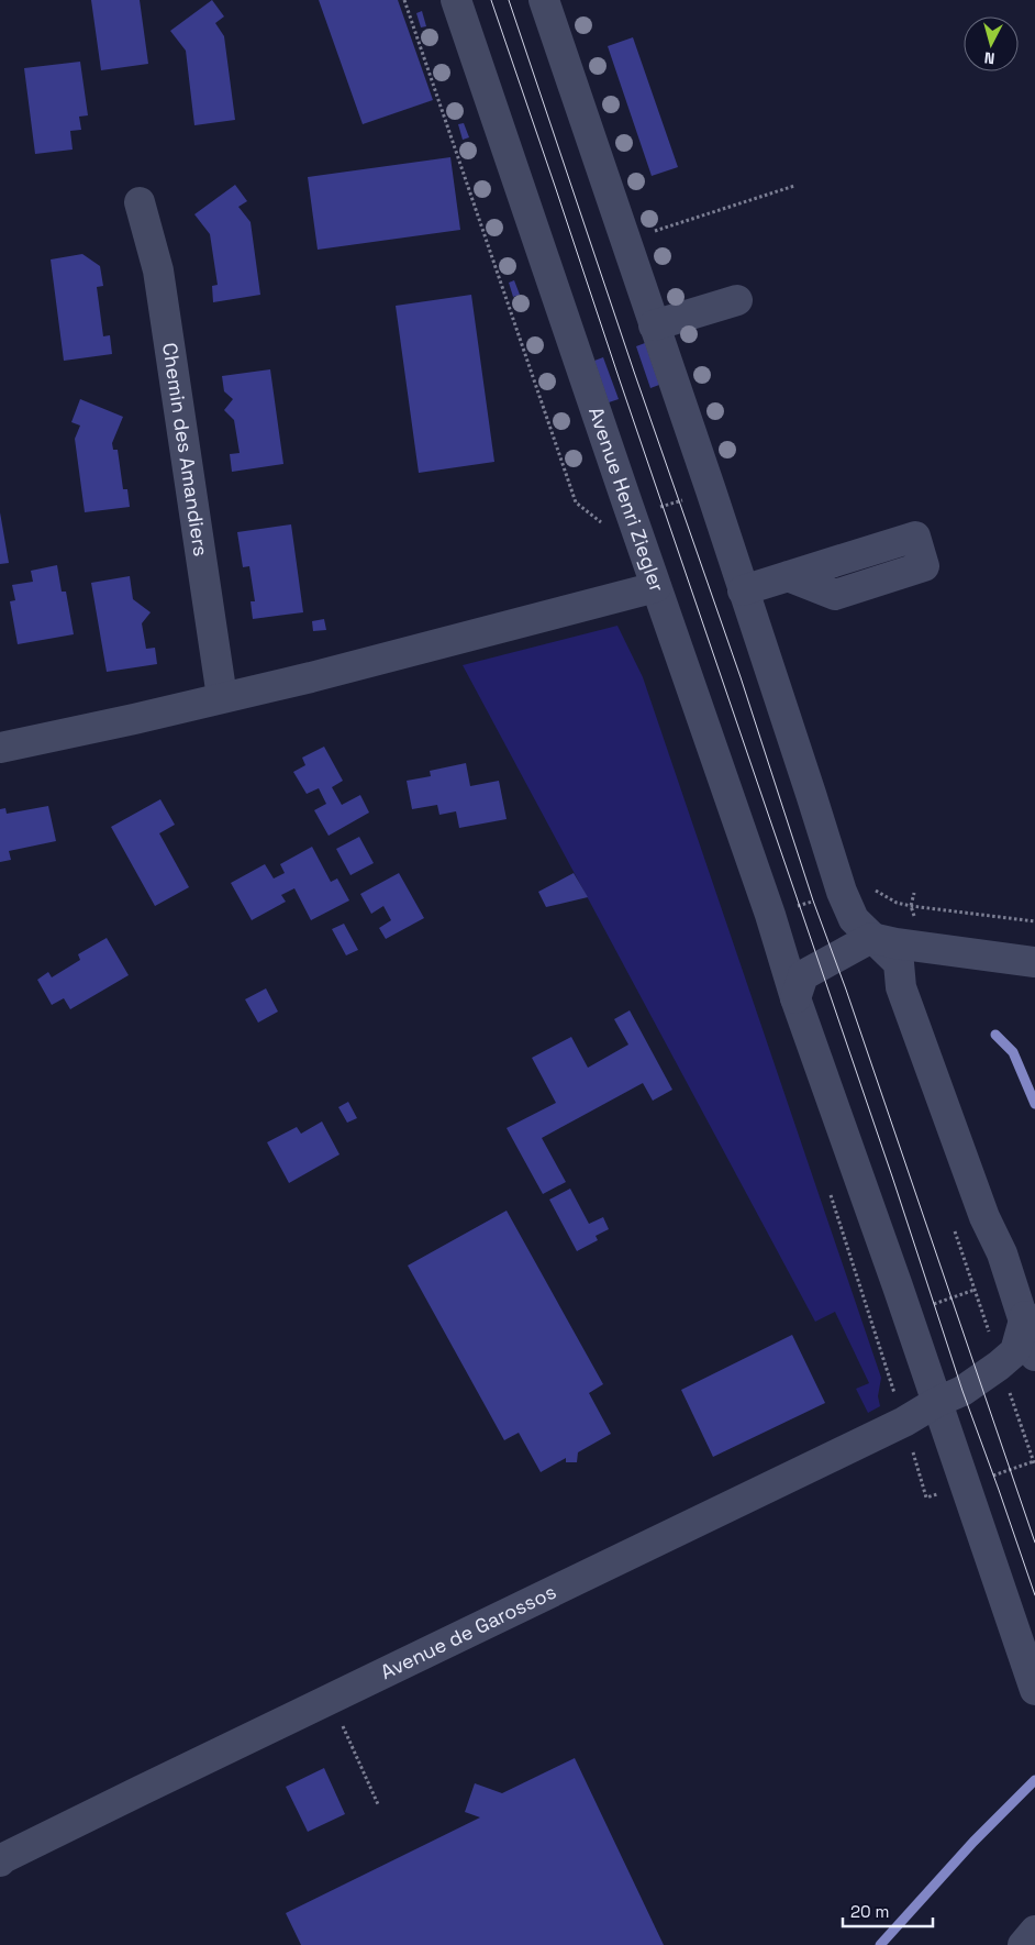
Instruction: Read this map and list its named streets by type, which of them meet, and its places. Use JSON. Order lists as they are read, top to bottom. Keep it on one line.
{"streets":{"street":["Chemin des Amandiers","Avenue Henri Ziegler","Avenue de Garossos"]},"crossings":[["Avenue Henri Ziegler","Avenue de Garossos"]],"scale_bar":"20 m","north":"bottom"}
